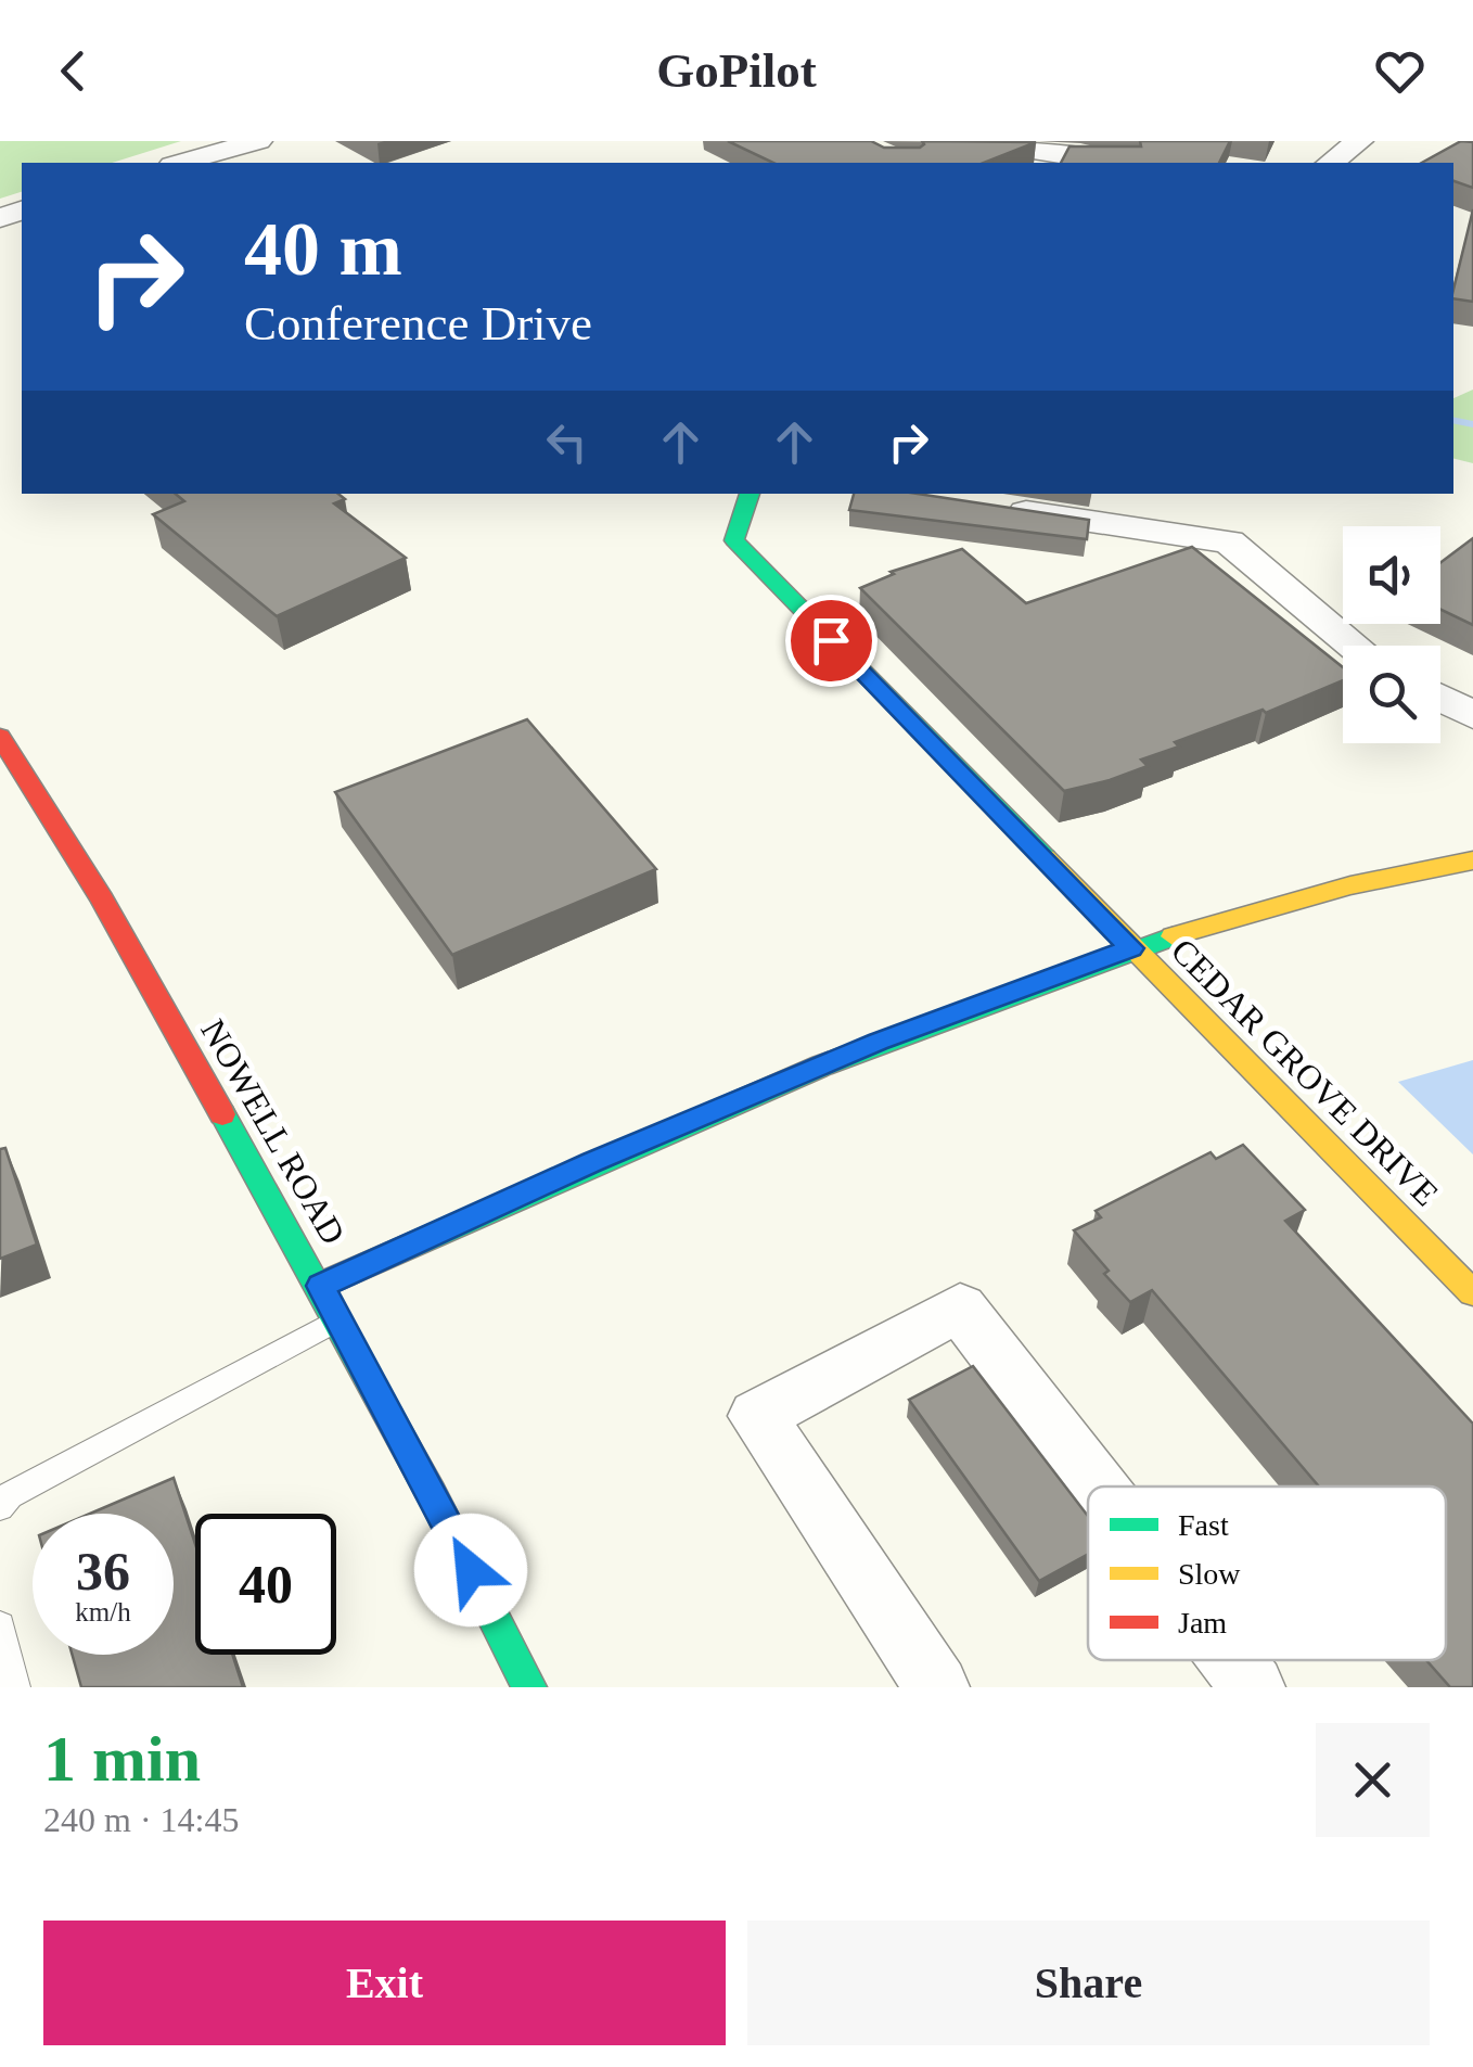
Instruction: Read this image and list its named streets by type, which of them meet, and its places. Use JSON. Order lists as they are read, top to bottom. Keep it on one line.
{"streets":{"street":["CEDAR GROVE DRIVE","NOWELL ROAD"]},"legend":["Fast","Slow","Jam"],"page":{"header":"GoPilot","turn":["40 m","Conference Drive"],"speed":"36 km/h","limit":"40","heading":["1 min","240 m · 14:45"],"buttons":["Exit","Share"]}}
